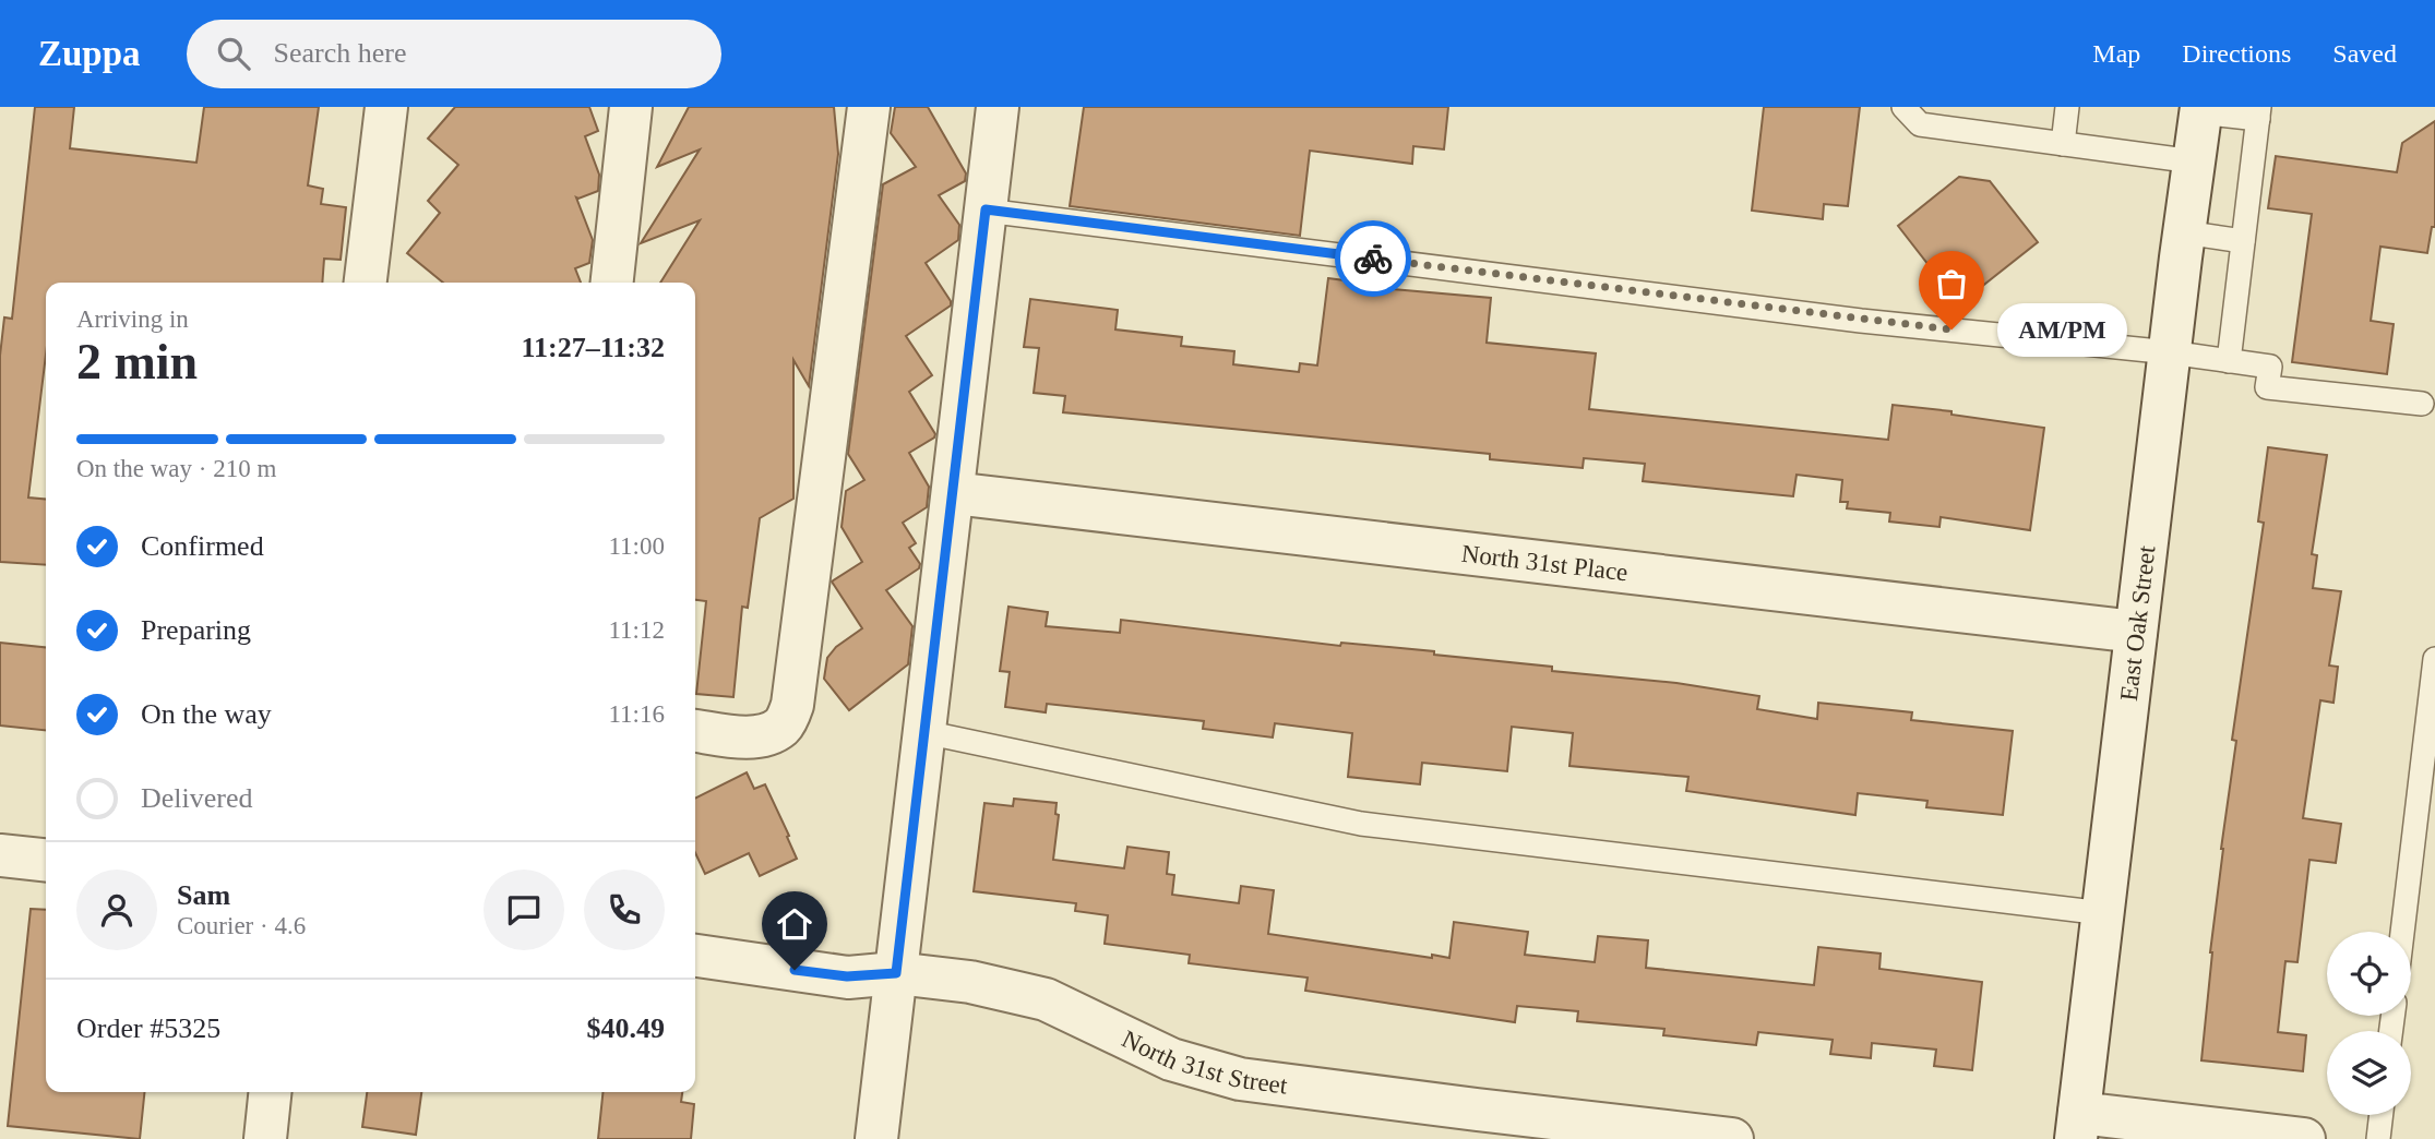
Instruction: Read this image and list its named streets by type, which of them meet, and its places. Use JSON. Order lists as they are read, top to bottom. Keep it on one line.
{"streets":{"street":["North 31st Place","East Oak Street","North 31st Street"]},"crossings":[["North 31st Place","East Oak Street"]],"places":["AM/PM"],"page":{"header":"Zuppa","search":"Search here","nav":["Map","Directions","Saved"],"heading":["2 min","Arriving in","11:27–11:32"],"panel":["Sam","Courier · 4.6","Order #5325","$40.49"],"bubble":"AM/PM","bar":"On the way · 210 m","list":[["Confirmed","11:00"],["Preparing","11:12"],["On the way","11:16"],"Delivered"]}}
